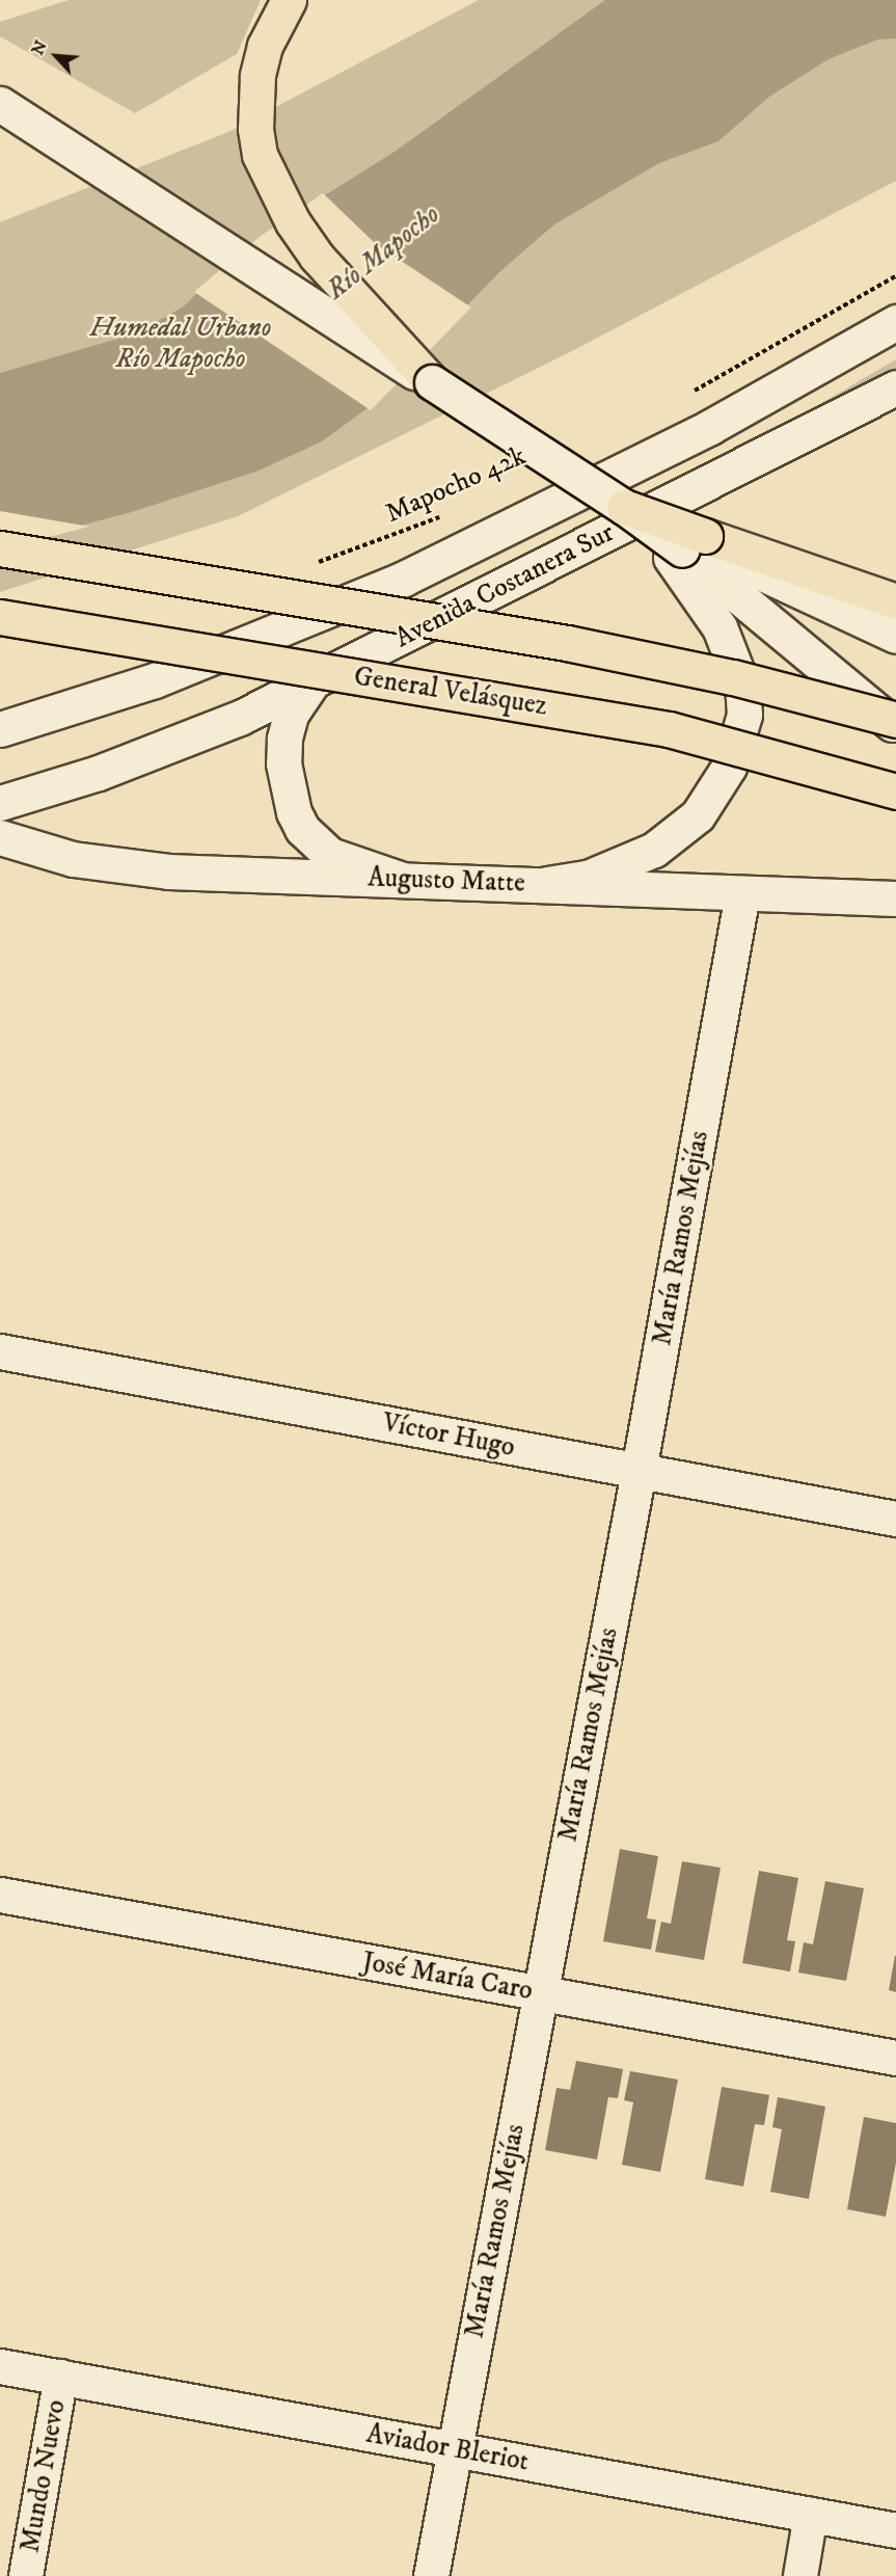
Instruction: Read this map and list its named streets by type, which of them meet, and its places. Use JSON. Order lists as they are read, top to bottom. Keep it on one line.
{"streets":{"highway":["General Velásquez"],"street":["Avenida Costanera Sur","Augusto Matte","María Ramos Mejías","Víctor Hugo","José María Caro","Aviador Bleriot","Mundo Nuevo"],"path":["Mapocho 42k"]},"crossings":[["Augusto Matte","María Ramos Mejías"],["María Ramos Mejías","Víctor Hugo"],["María Ramos Mejías","José María Caro"],["María Ramos Mejías","Aviador Bleriot"],["Aviador Bleriot","Mundo Nuevo"]],"water":["Río Mapocho"],"parks":["Humedal Urbano Río Mapocho"],"north":"top left"}
